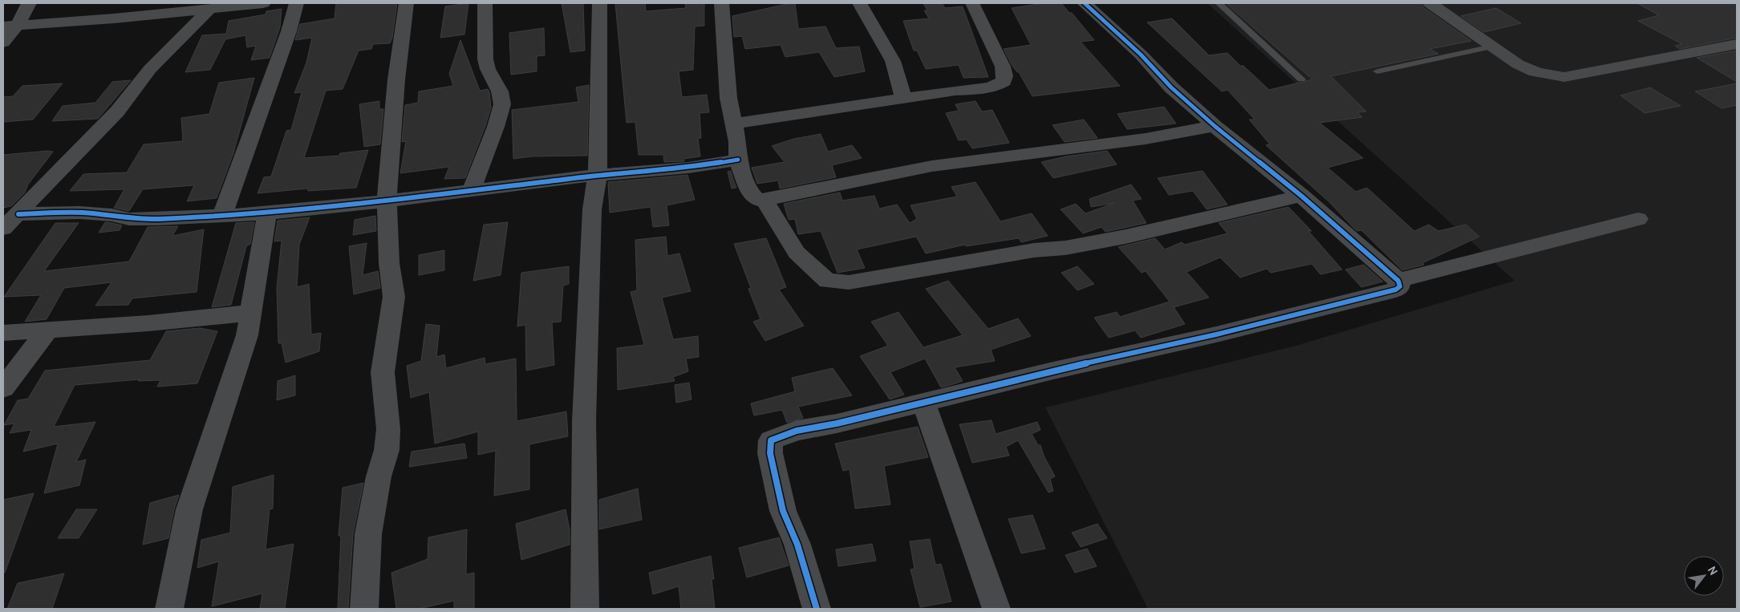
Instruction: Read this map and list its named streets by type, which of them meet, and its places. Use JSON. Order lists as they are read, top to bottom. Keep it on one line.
{"north":"top right"}
